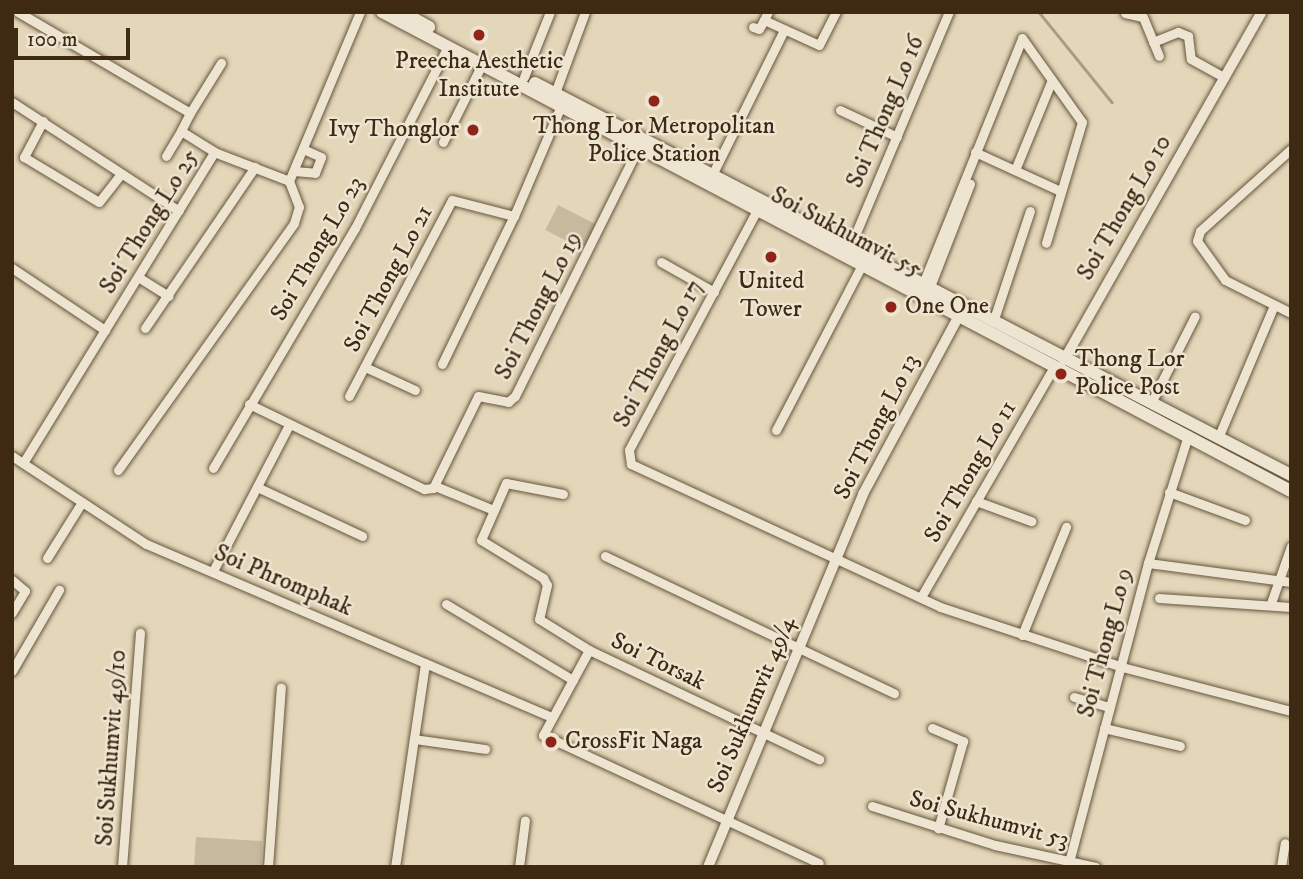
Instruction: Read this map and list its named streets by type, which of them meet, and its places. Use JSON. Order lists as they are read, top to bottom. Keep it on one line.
{"streets":{"main road":["Soi Sukhumvit 55"],"street":["Soi Thong Lo 16","Soi Thong Lo 10","Soi Thong Lo 25","Soi Thong Lo 23","Soi Thong Lo 21","Soi Thong Lo 19","Soi Thong Lo 17","Soi Thong Lo 13","Soi Thong Lo 11","Soi Phromphak","Soi Thong Lo 9","Soi Torsak","Soi Sukhumvit 49/4","Soi Sukhumvit 49/10","Soi Sukhumvit 53"]},"crossings":[["Soi Thong Lo 16","Soi Sukhumvit 55"],["Soi Thong Lo 10","Soi Sukhumvit 55"],["Soi Thong Lo 10","Soi Thong Lo 11"],["Soi Thong Lo 25","Soi Phromphak"],["Soi Sukhumvit 55","Soi Thong Lo 23"],["Soi Sukhumvit 55","Soi Thong Lo 19"],["Soi Sukhumvit 55","Soi Thong Lo 17"],["Soi Sukhumvit 55","Soi Thong Lo 13"],["Soi Sukhumvit 55","Soi Thong Lo 11"],["Soi Sukhumvit 55","Soi Thong Lo 9"],["Soi Thong Lo 17","Soi Thong Lo 13"],["Soi Thong Lo 17","Soi Sukhumvit 49/4"],["Soi Thong Lo 13","Soi Sukhumvit 49/4"],["Soi Thong Lo 9","Soi Sukhumvit 53"],["Soi Torsak","Soi Sukhumvit 49/4"]],"places":["Preecha Aesthetic Institute","Thong Lor Metropolitan Police Station","Ivy Thonglor","United Tower","One One","Thong Lor Police Post","CrossFit Naga"],"scale_bar":"100 m"}
